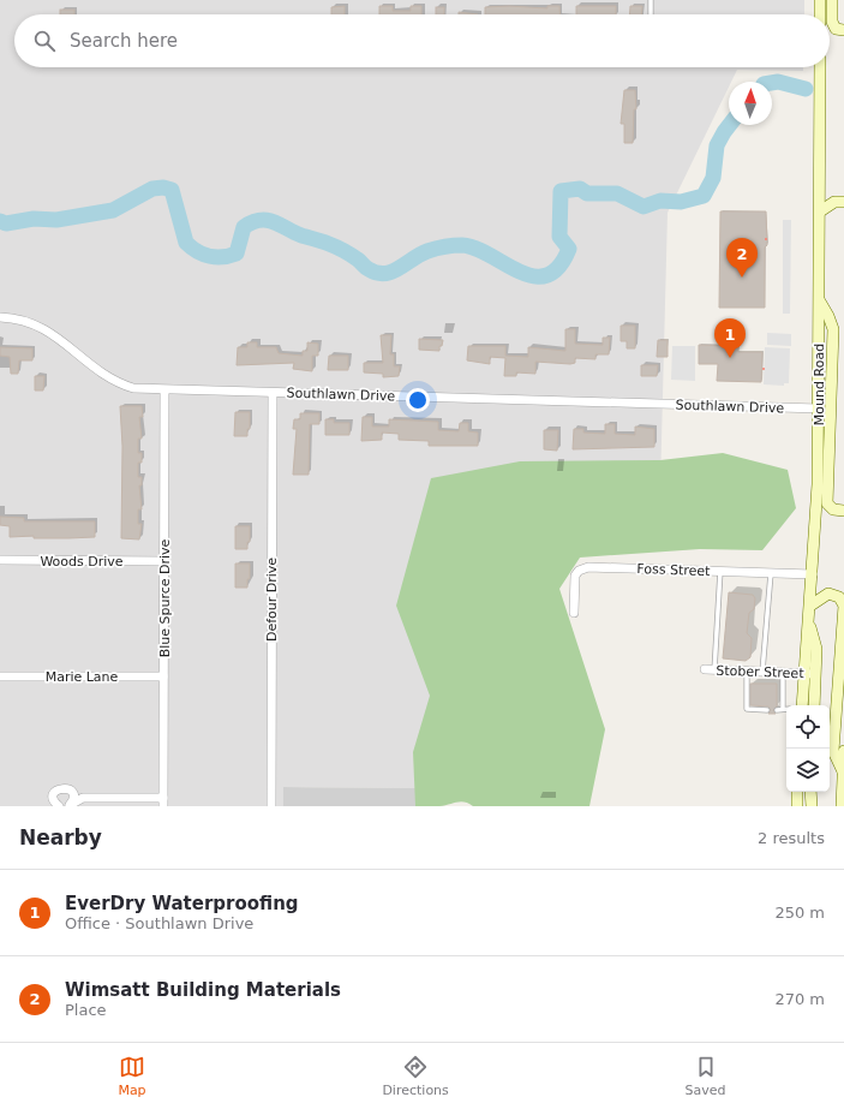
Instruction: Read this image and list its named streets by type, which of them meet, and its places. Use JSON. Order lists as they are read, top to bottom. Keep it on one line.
{"streets":{"main road":["Mound Road"],"street":["Southlawn Drive","Woods Drive","Foss Street","Blue Spurce Drive","Defour Drive","Stober Street","Marie Lane"]},"crossings":[["Mound Road","Southlawn Drive"],["Mound Road","Foss Street"],["Mound Road","Stober Street"],["Southlawn Drive","Blue Spurce Drive"],["Southlawn Drive","Defour Drive"],["Woods Drive","Blue Spurce Drive"],["Blue Spurce Drive","Marie Lane"]],"north":"top","page":{"search":"Search here","pins":["2","1"],"heading":["Nearby","2 results"],"list":[{"mark":"1","name":"EverDry Waterproofing","note":"Office · Southlawn Drive","value":"250 m"},{"mark":"2","name":"Wimsatt Building Materials","note":"Place","value":"270 m"}],"nav":["Map","Directions","Saved"]}}
